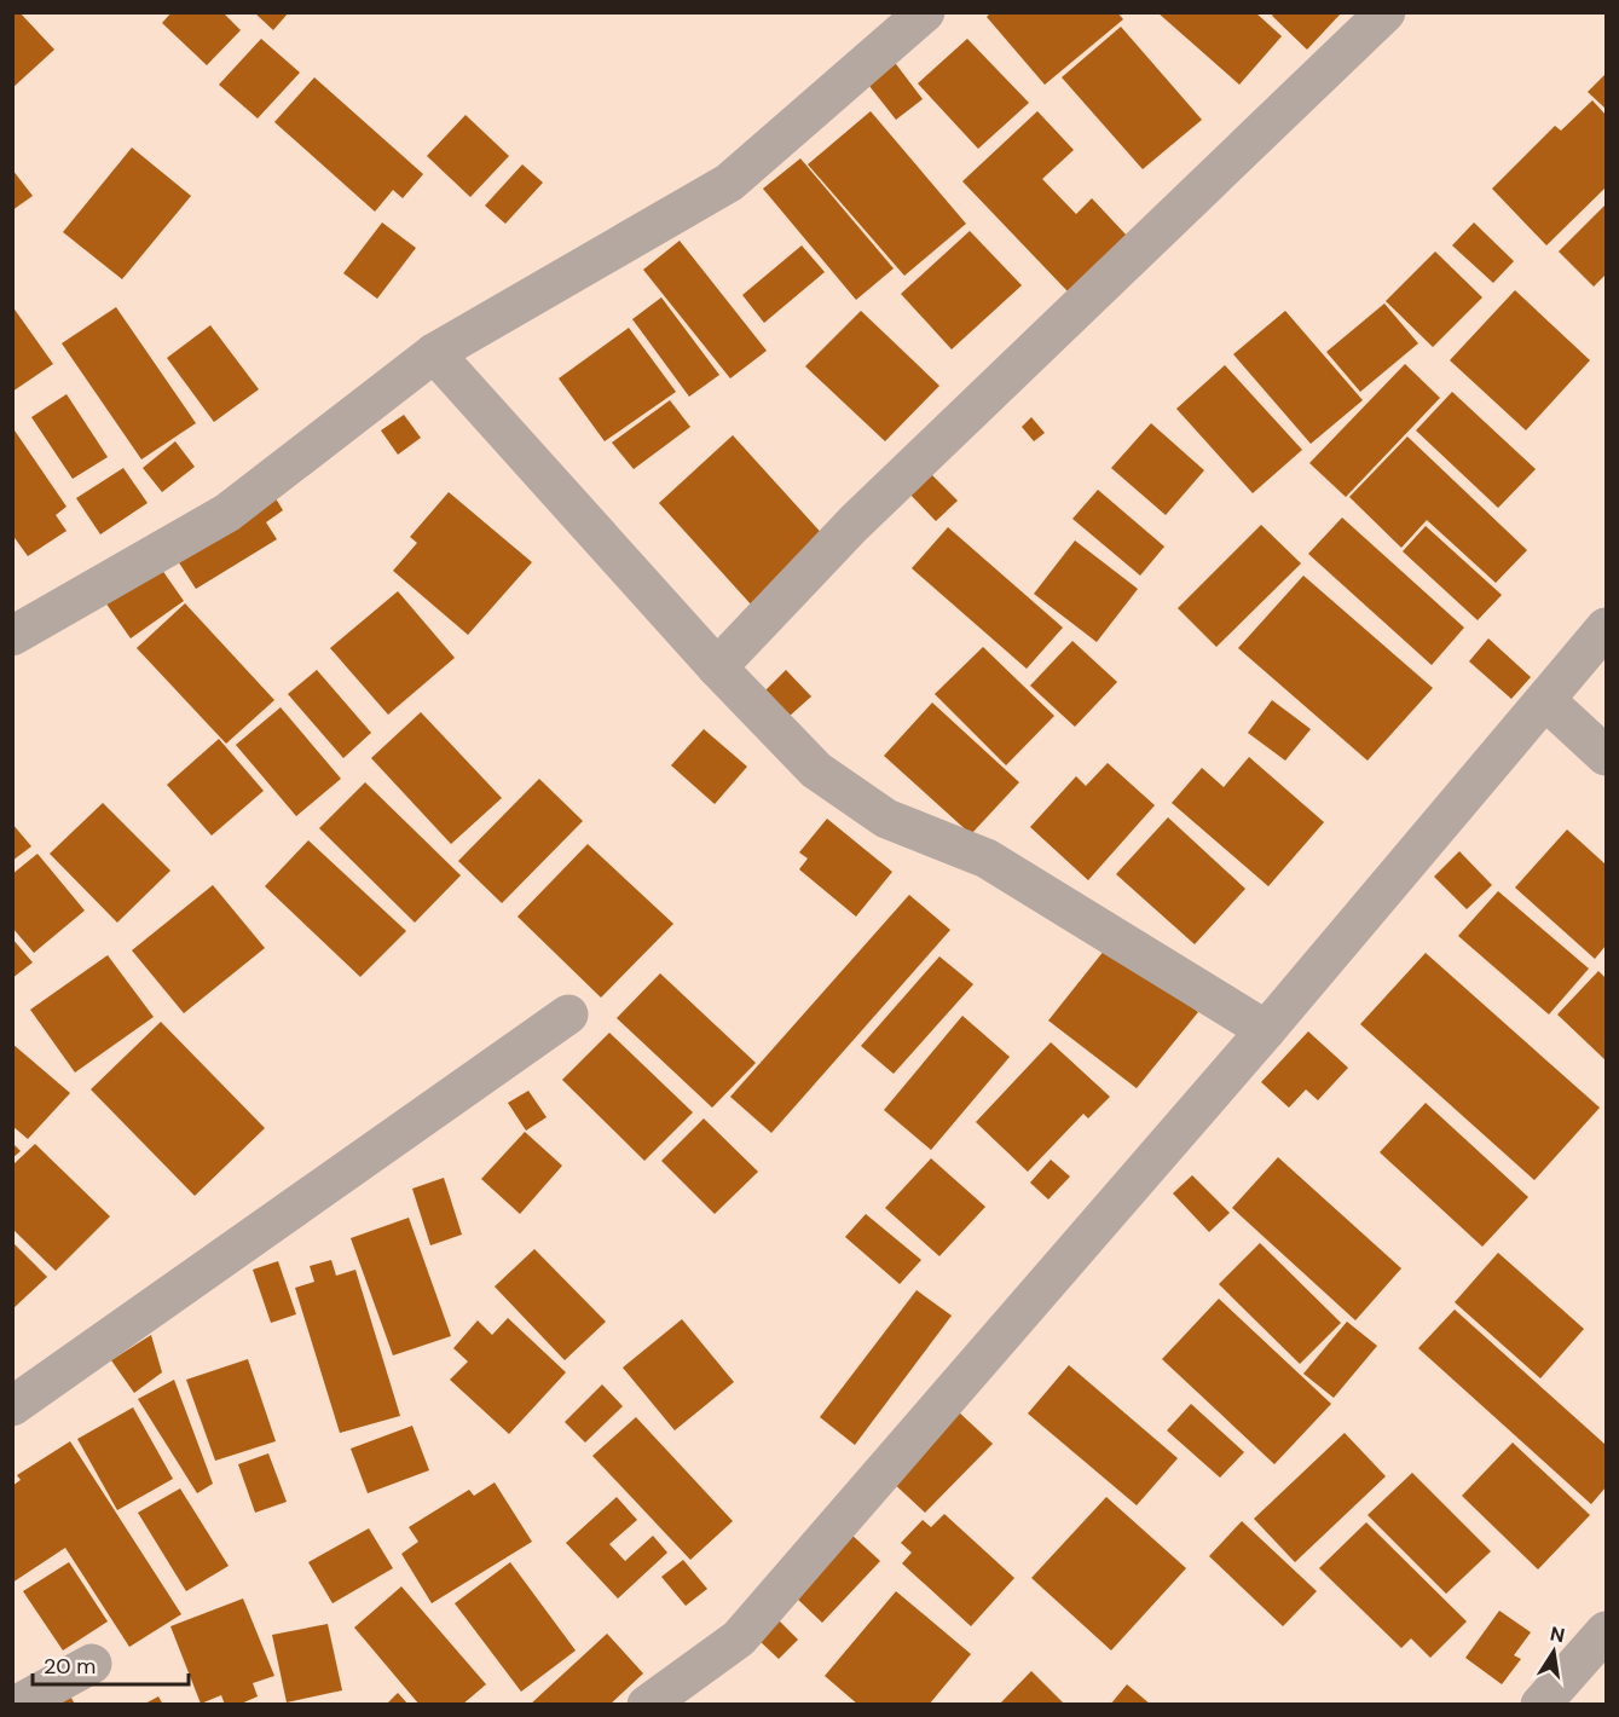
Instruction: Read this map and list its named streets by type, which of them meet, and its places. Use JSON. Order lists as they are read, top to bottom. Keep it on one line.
{"scale_bar":"20 m","north":"top"}
